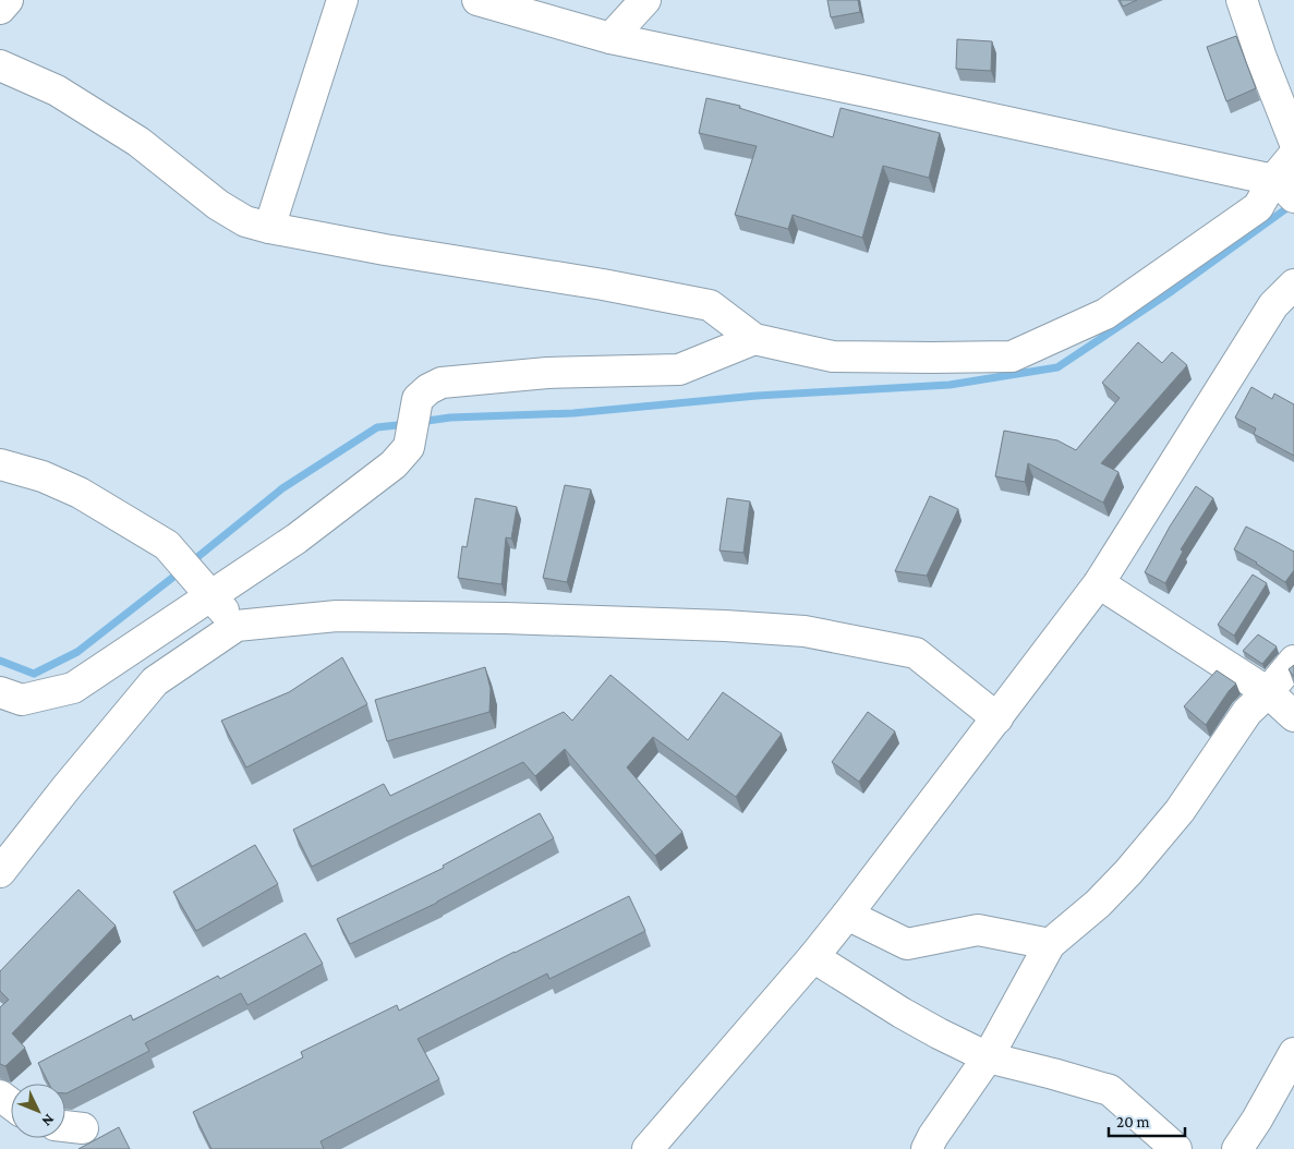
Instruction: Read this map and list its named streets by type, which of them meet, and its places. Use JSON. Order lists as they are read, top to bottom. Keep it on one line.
{"scale_bar":"20 m","north":"bottom right"}
